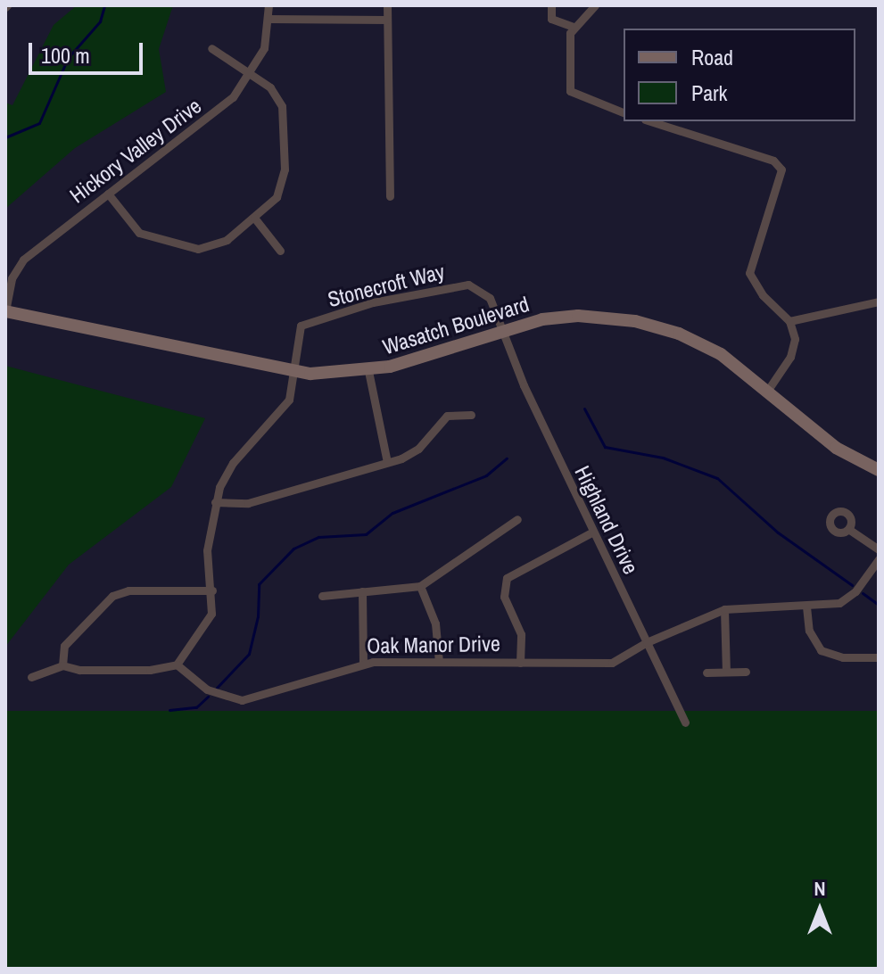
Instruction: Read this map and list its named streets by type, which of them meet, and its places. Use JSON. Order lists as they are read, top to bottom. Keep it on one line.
{"streets":{"main road":["Wasatch Boulevard"],"street":["Hickory Valley Drive","Stonecroft Way","Highland Drive","Oak Manor Drive"]},"crossings":[["Hickory Valley Drive","Wasatch Boulevard"],["Stonecroft Way","Wasatch Boulevard"],["Stonecroft Way","Highland Drive"],["Wasatch Boulevard","Highland Drive"],["Highland Drive","Oak Manor Drive"]],"legend":["Road","Park"],"scale_bar":"100 m","north":"top"}
